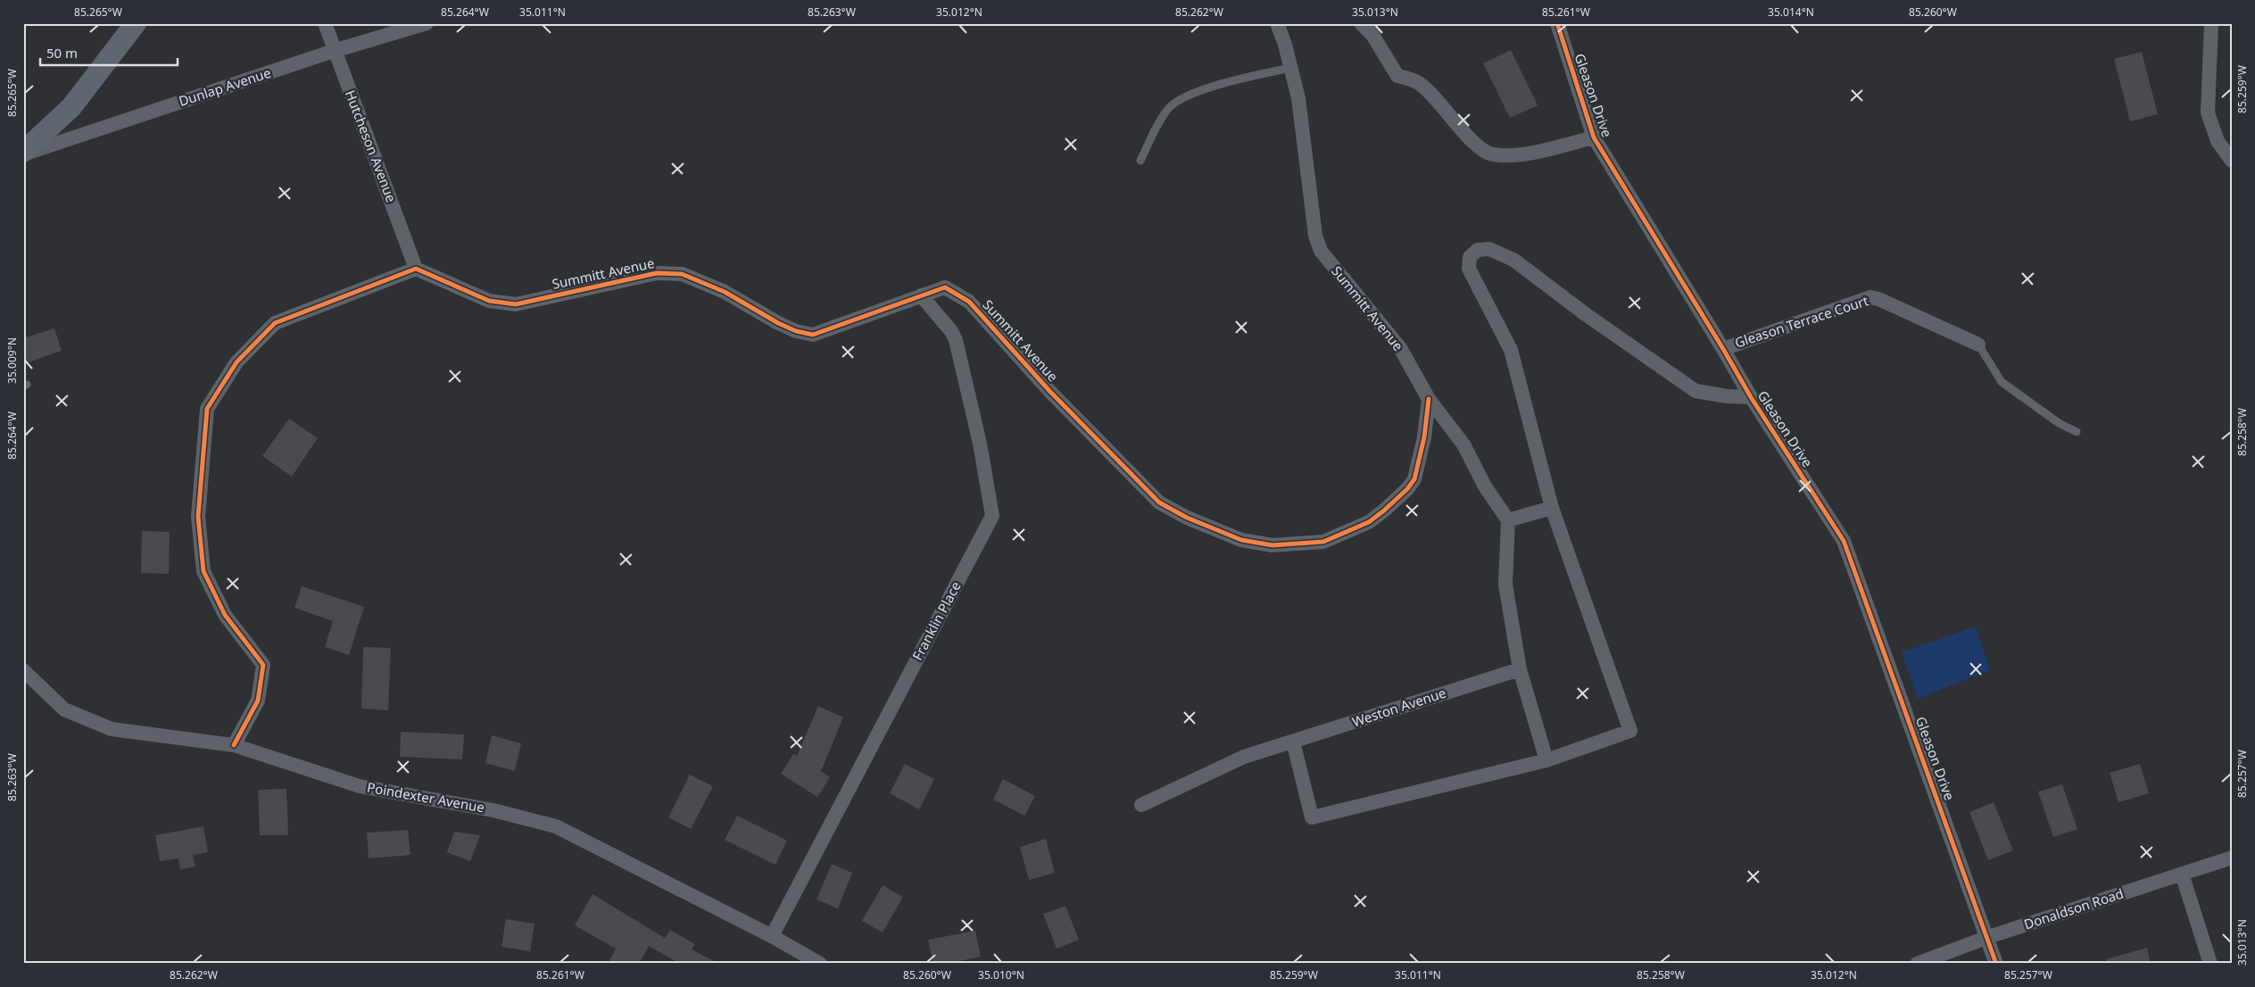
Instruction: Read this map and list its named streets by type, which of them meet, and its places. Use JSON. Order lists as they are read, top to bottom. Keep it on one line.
{"streets":{"street":["Dunlap Avenue","Gleason Drive","Hutcheson Avenue","Summitt Avenue","Gleason Terrace Court","Franklin Place","Weston Avenue","Poindexter Avenue","Donaldson Road"]},"crossings":[["Dunlap Avenue","Hutcheson Avenue"],["Gleason Drive","Gleason Terrace Court"],["Gleason Drive","Donaldson Road"],["Hutcheson Avenue","Summitt Avenue"],["Summitt Avenue","Franklin Place"],["Franklin Place","Poindexter Avenue"]],"scale_bar":"50 m","coordinates":["85.265°W","85.264°W","35.011°N","85.263°W","35.012°N","85.262°W","35.013°N","85.261°W","35.014°N","85.260°W","85.259°W","35.009°N","85.258°W","85.257°W","35.010°N"]}
